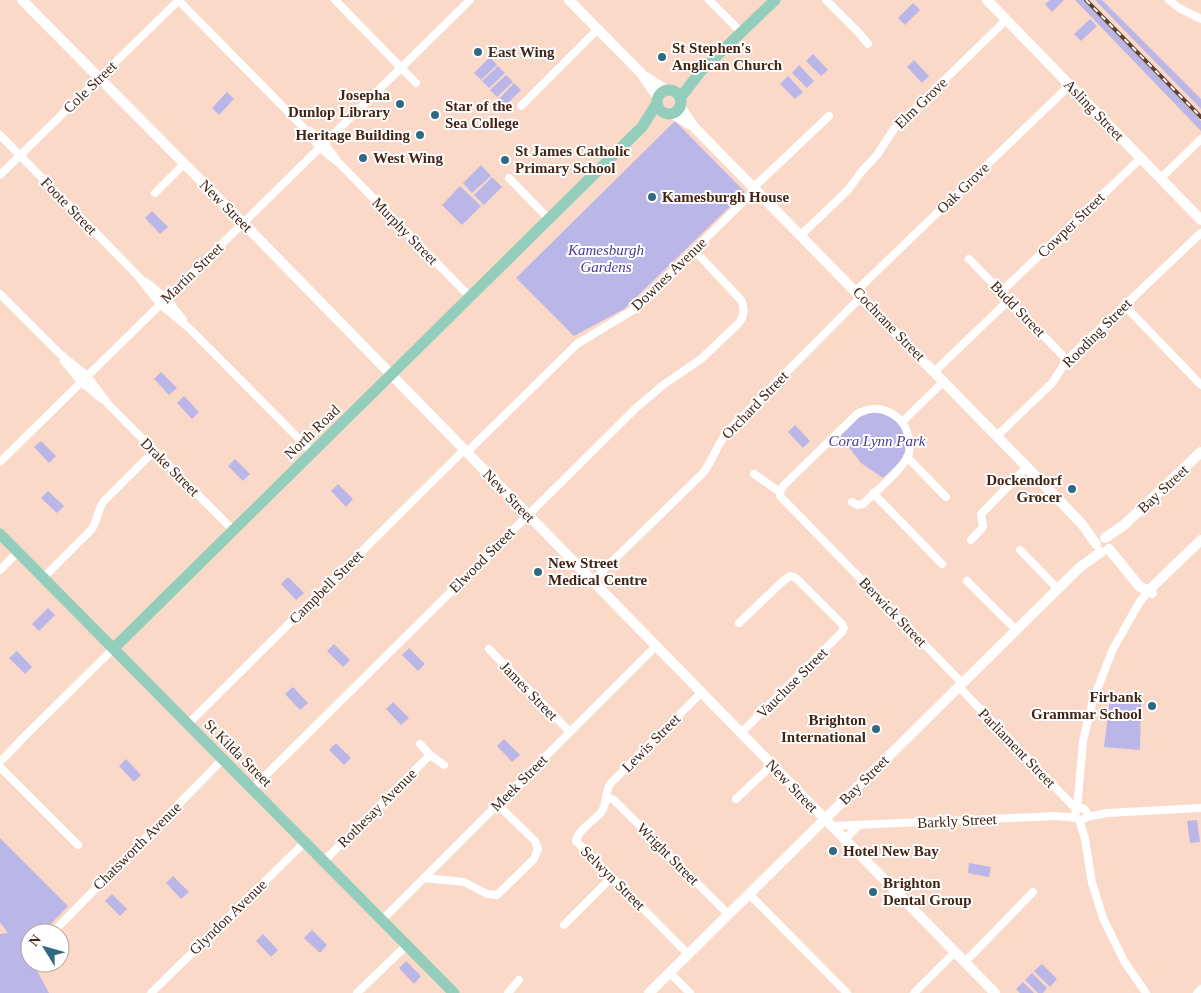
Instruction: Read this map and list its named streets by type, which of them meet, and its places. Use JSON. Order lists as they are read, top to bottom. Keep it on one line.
{"streets":{"main road":["North Road","St Kilda Street"],"street":["Cole Street","Elm Grove","Asling Street","Oak Grove","Foote Street","New Street","Cowper Street","Murphy Street","Martin Street","Downes Avenue","Budd Street","Cochrane Street","Rooding Street","Orchard Street","Drake Street","Bay Street","Elwood Street","Campbell Street","Berwick Street","Vaucluse Street","James Street","Lewis Street","Parliament Street","Meek Street","Rothesay Avenue","Barkly Street","Chatsworth Avenue","Wright Street","Selwyn Street","Glyndon Avenue"]},"crossings":[["Cole Street","Foote Street"],["Cole Street","New Street"],["Cole Street","Murphy Street"],["Elm Grove","Asling Street"],["Elm Grove","Cochrane Street"],["Asling Street","Oak Grove"],["Asling Street","Cowper Street"],["Oak Grove","Cochrane Street"],["Oak Grove","Orchard Street"],["Foote Street","Martin Street"],["Foote Street","North Road"],["New Street","Martin Street"],["New Street","Downes Avenue"],["New Street","Orchard Street"],["New Street","North Road"],["New Street","Bay Street"],["New Street","Elwood Street"],["New Street","Campbell Street"],["New Street","Vaucluse Street"],["New Street","Lewis Street"],["New Street","Meek Street"],["New Street","Barkly Street"],["Cowper Street","Budd Street"],["Murphy Street","Martin Street"],["Murphy Street","North Road"],["Martin Street","Drake Street"],["Downes Avenue","Cochrane Street"],["Downes Avenue","Elwood Street"],["Downes Avenue","Campbell Street"],["Budd Street","Rooding Street"],["Cochrane Street","Rooding Street"],["Cochrane Street","Orchard Street"],["Cochrane Street","North Road"],["Cochrane Street","Bay Street"],["North Road","Drake Street"],["North Road","St Kilda Street"],["Bay Street","Berwick Street"],["Bay Street","Parliament Street"],["Bay Street","Barkly Street"],["Bay Street","Wright Street"],["Bay Street","Selwyn Street"],["Elwood Street","St Kilda Street"],["Campbell Street","St Kilda Street"],["Berwick Street","Parliament Street"],["James Street","Meek Street"],["Lewis Street","Wright Street"],["Lewis Street","Selwyn Street"],["Parliament Street","Barkly Street"],["St Kilda Street","Meek Street"],["St Kilda Street","Rothesay Avenue"],["St Kilda Street","Chatsworth Avenue"],["St Kilda Street","Glyndon Avenue"],["Wright Street","Selwyn Street"]],"parks":["Kamesburgh Gardens","Cora Lynn Park"],"places":["East Wing","St Stephen's Anglican Church","Josepha Dunlop Library","Star of the Sea College","Heritage Building","West Wing","St James Catholic Primary School","Kamesburgh House","Dockendorf Grocer","New Street Medical Centre","Firbank Grammar School","Brighton International","Hotel New Bay","Brighton Dental Group"],"north":"top left"}
